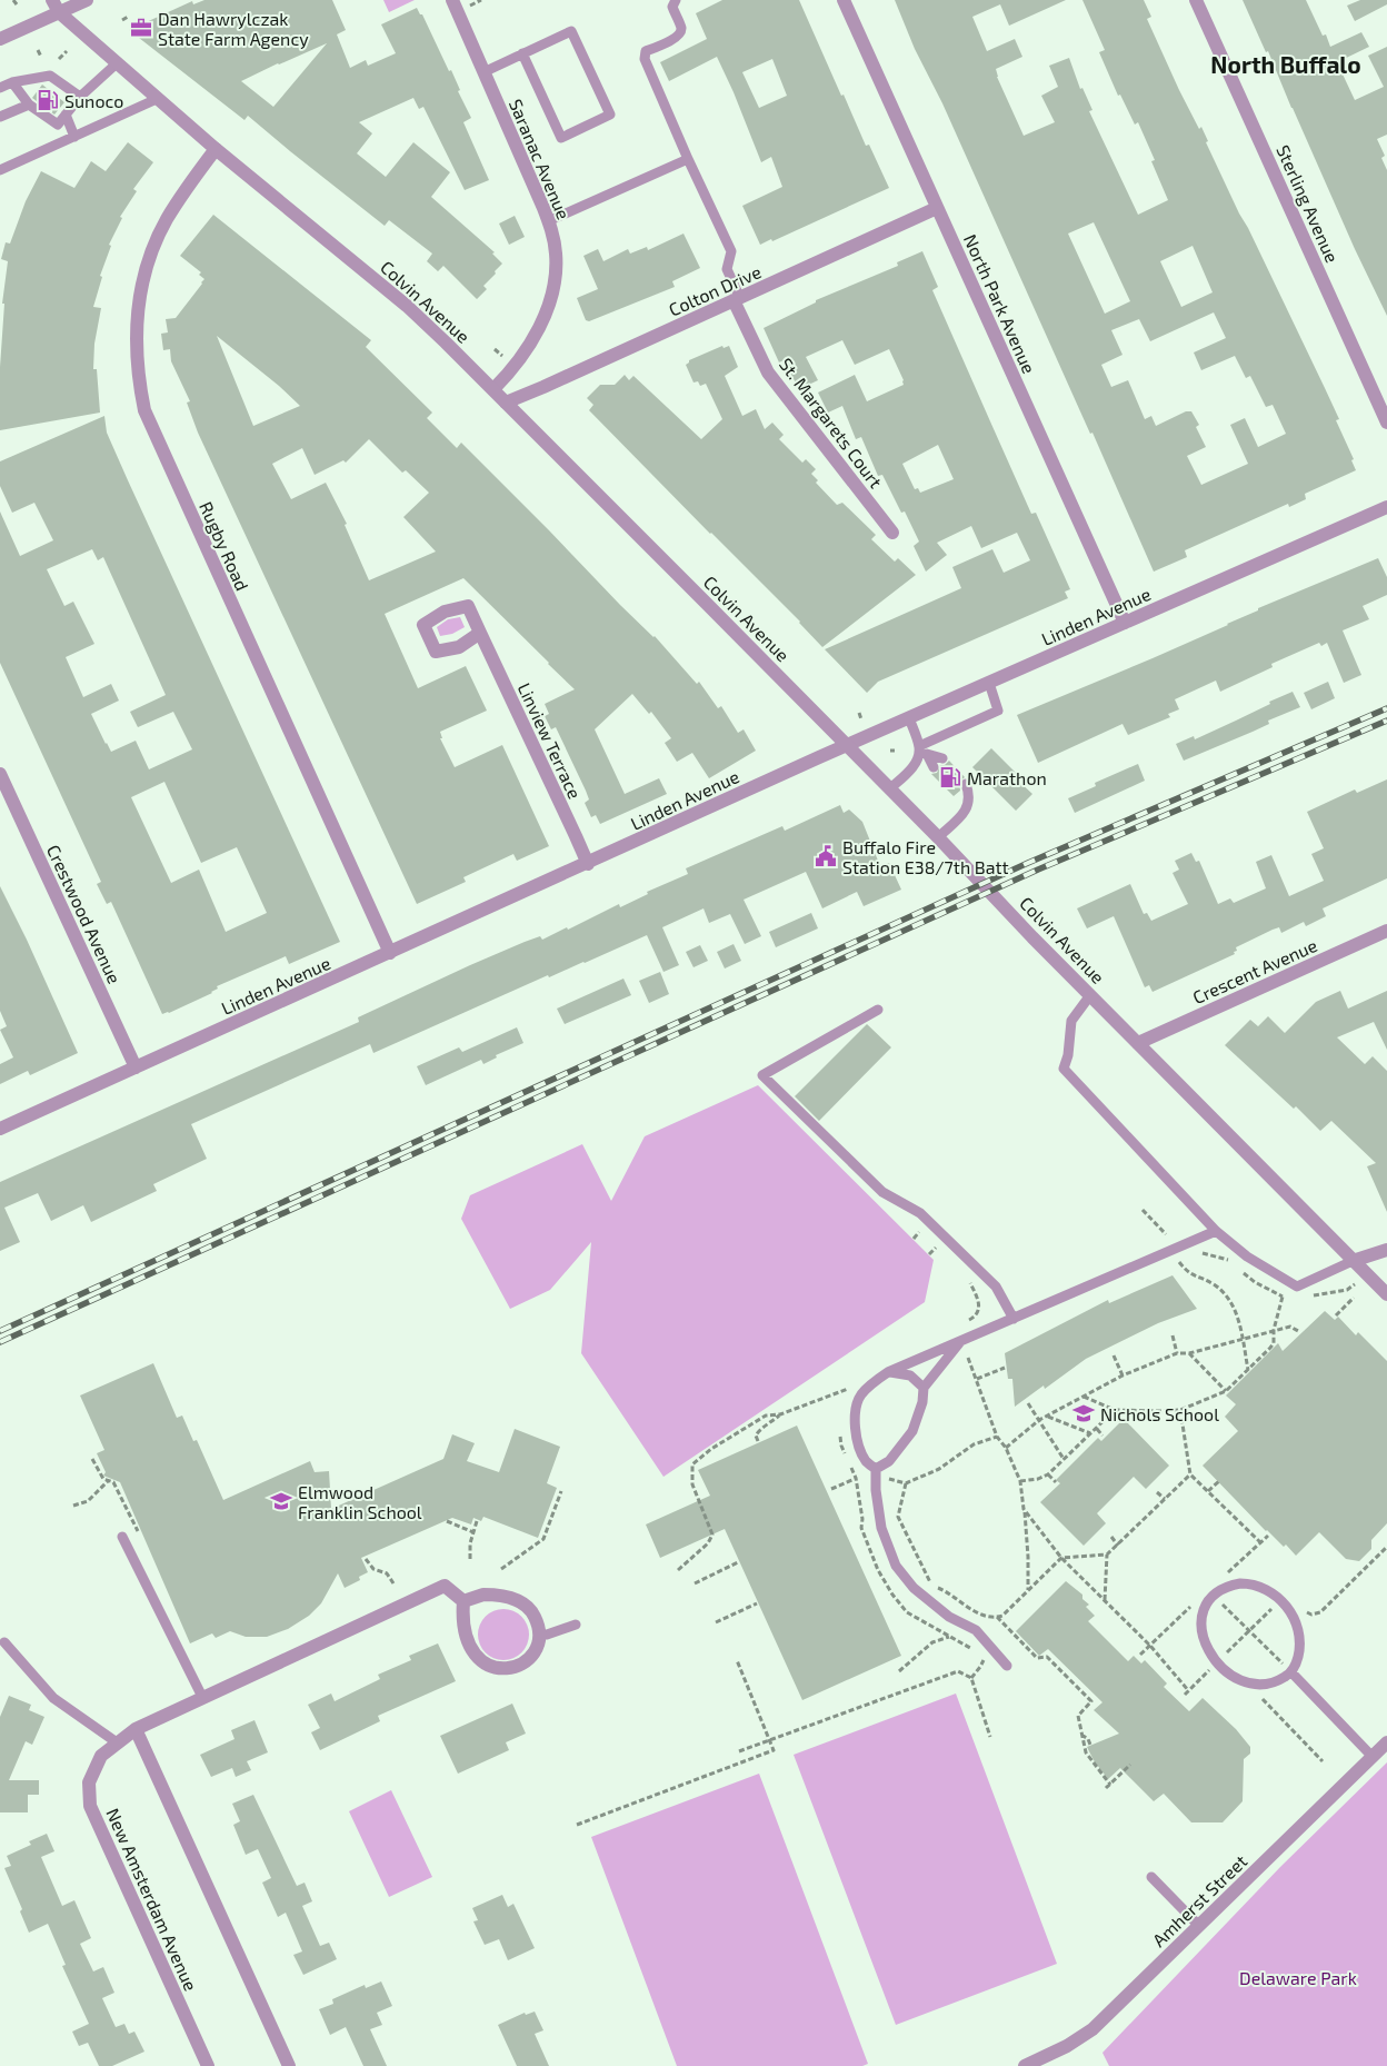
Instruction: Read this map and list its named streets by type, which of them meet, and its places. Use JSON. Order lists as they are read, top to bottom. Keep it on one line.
{"streets":{"street":["Saranac Avenue","Sterling Avenue","Colton Drive","Colvin Avenue","North Park Avenue","St. Margarets Court","Rugby Road","Linden Avenue","Linview Terrace","Crestwood Avenue","Crescent Avenue","New Amsterdam Avenue","Amherst Street"]},"crossings":[["Saranac Avenue","Colvin Avenue"],["Colton Drive","Colvin Avenue"],["Colton Drive","North Park Avenue"],["Colton Drive","St. Margarets Court"],["Colvin Avenue","Rugby Road"],["Colvin Avenue","Linden Avenue"],["Colvin Avenue","Crescent Avenue"],["North Park Avenue","Linden Avenue"],["Rugby Road","Linden Avenue"],["Linden Avenue","Linview Terrace"],["Linden Avenue","Crestwood Avenue"]],"districts":["North Buffalo"],"parks":["Delaware Park"],"places":{"office":["Dan Hawrylczak State Farm Agency"],"fuel station":["Sunoco","Marathon"],"public building":["Buffalo Fire Station E38/7th Batt"],"school or university":["Nichols School","Elmwood Franklin School"]}}
